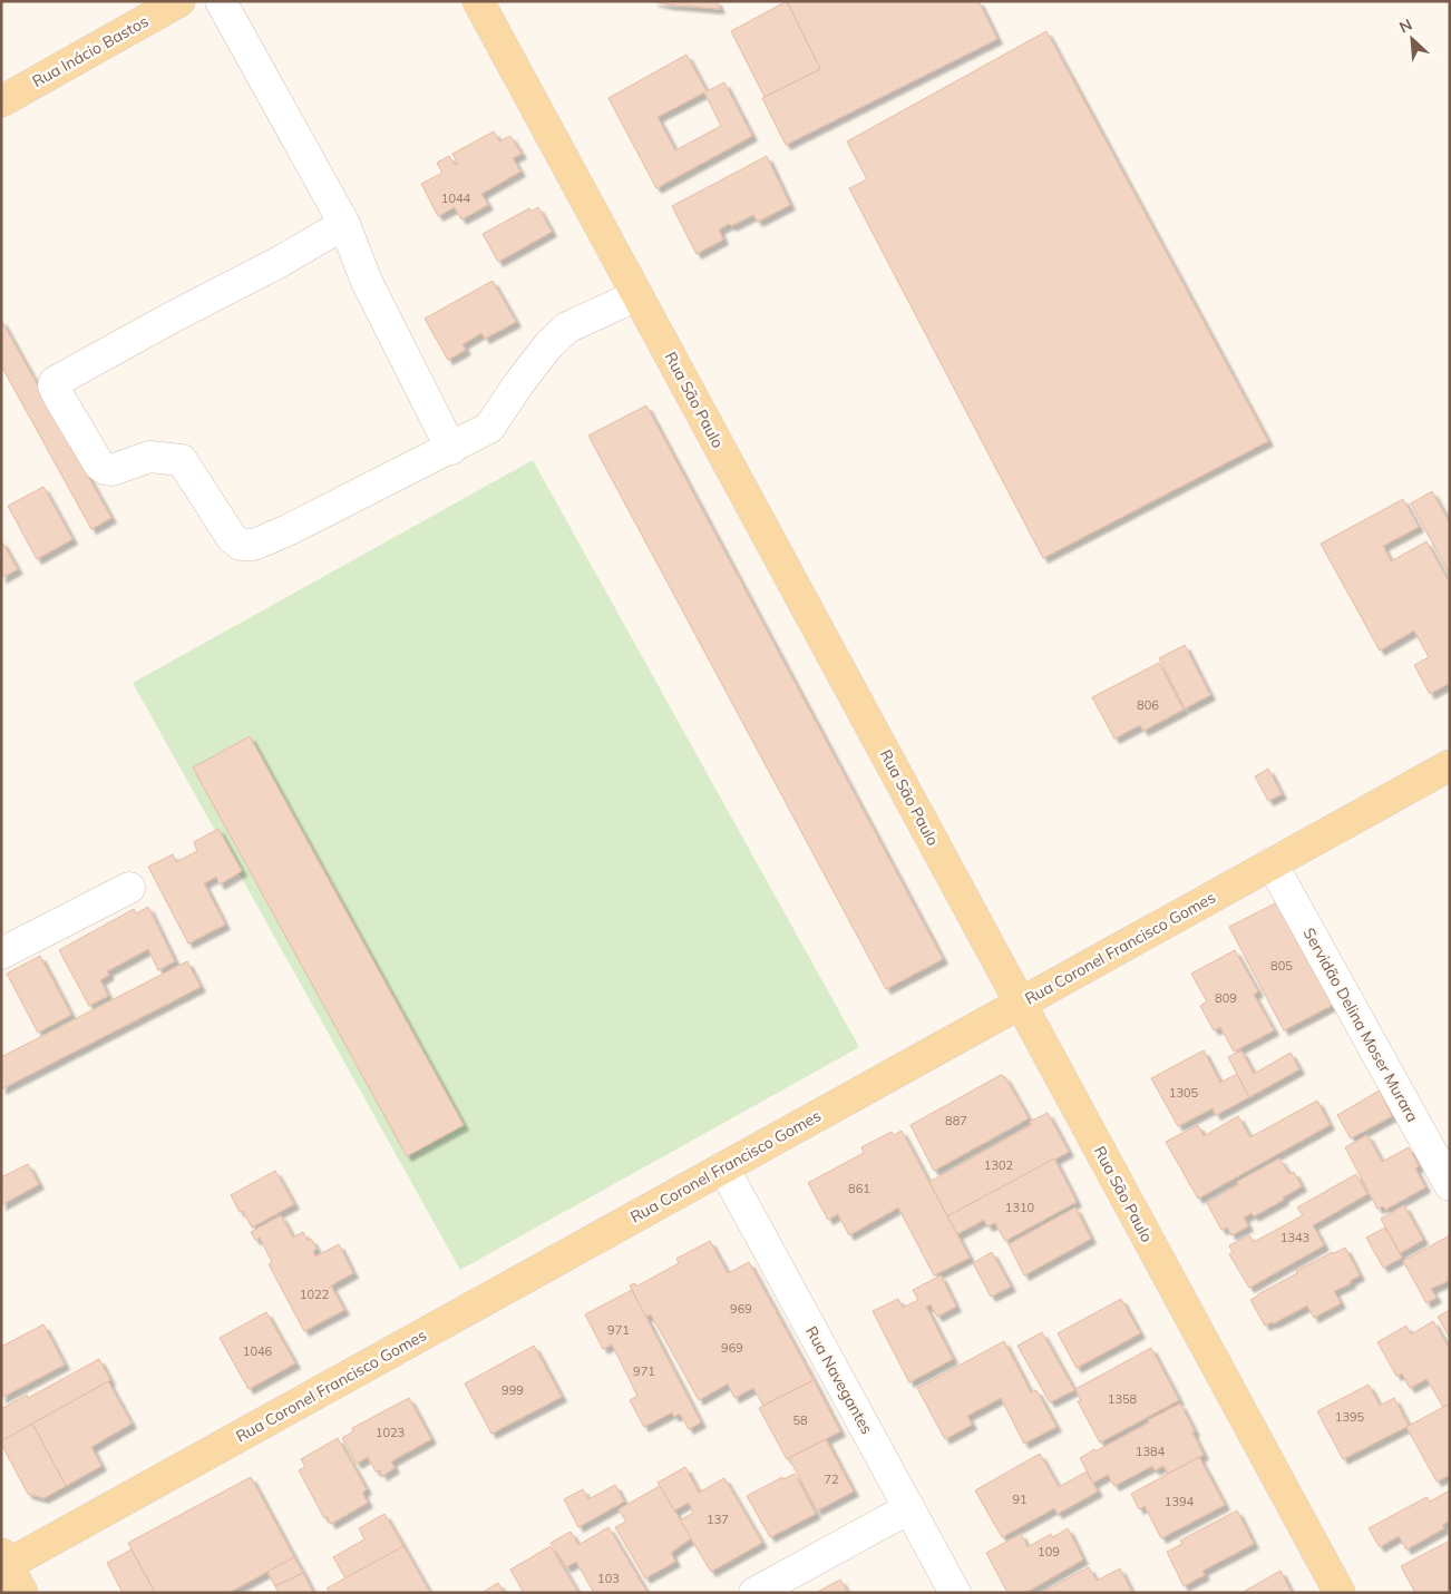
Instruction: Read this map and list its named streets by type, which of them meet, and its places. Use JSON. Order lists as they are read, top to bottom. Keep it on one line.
{"streets":{"main road":["Rua Inácio Bastos","Rua São Paulo","Rua Coronel Francisco Gomes"],"street":["Servidão Delina Moser Murara","Rua Navegantes"]},"crossings":[["Rua São Paulo","Rua Coronel Francisco Gomes"],["Rua Coronel Francisco Gomes","Servidão Delina Moser Murara"],["Rua Coronel Francisco Gomes","Rua Navegantes"]],"house_numbers":["1044","806","805","809","1305","887","1302","861","1310","1343","1022","969","971","969","1046","971","999","1358","1395","58","1023","1384","72","91","1394","137","109","103"],"north":"top left"}
